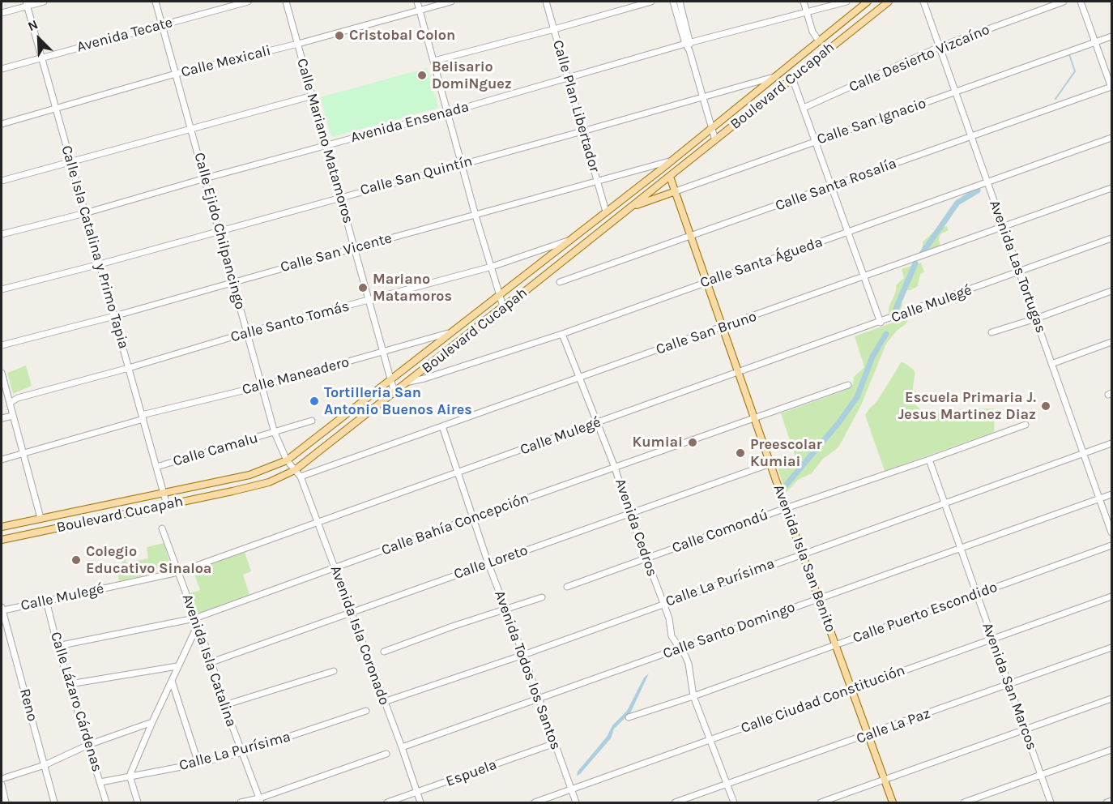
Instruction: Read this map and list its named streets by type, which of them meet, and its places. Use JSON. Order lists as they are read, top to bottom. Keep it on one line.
{"streets":{"main road":["Boulevard Cucapah","Calle San Ignacio","Avenida Isla San Benito"],"street":["Avenida Tecate","Calle Desierto Vizcaíno","Calle Mexicali","Calle Plan Libertador","Avenida Ensenada","Calle Mariano Matamoros","Calle San Quintín","Calle Santa Rosalía","Calle Ejido Chilpancingo","Calle Isla Catalina y Primo Tapia","Calle San Vicente","Calle Santa Águeda","Avenida Las Tortugas","Calle Mulegé","Calle Santo Tomás","Calle San Bruno","Calle Maneadero","Calle Camalu","Calle Bahía Concepción","Avenida Cedros","Calle Comondú","Calle Loreto","Calle La Purísima","Calle Puerto Escondido","Calle Santo Domingo","Avenida Isla Coronado","Avenida Isla Catalina","Avenida Todos los Santos","Avenida San Marcos","Calle Ciudad Constitución","Calle Lázaro Cárdenas","Reno","Calle La Paz","Espuela"]},"crossings":[["Avenida Tecate","Calle Ejido Chilpancingo"],["Avenida Tecate","Calle Isla Catalina y Primo Tapia"],["Calle Desierto Vizcaíno","Avenida Las Tortugas"],["Calle Mexicali","Calle Mariano Matamoros"],["Calle Mexicali","Calle Ejido Chilpancingo"],["Calle Mexicali","Calle Isla Catalina y Primo Tapia"],["Boulevard Cucapah","Calle Plan Libertador"],["Boulevard Cucapah","Calle San Ignacio"],["Boulevard Cucapah","Calle Mariano Matamoros"],["Boulevard Cucapah","Calle San Quintín"],["Boulevard Cucapah","Calle Ejido Chilpancingo"],["Boulevard Cucapah","Calle Isla Catalina y Primo Tapia"],["Boulevard Cucapah","Calle San Vicente"],["Boulevard Cucapah","Calle Santa Águeda"],["Boulevard Cucapah","Calle Santo Tomás"],["Boulevard Cucapah","Calle Maneadero"],["Boulevard Cucapah","Avenida Isla San Benito"],["Boulevard Cucapah","Avenida Isla Coronado"],["Calle Plan Libertador","Avenida Ensenada"],["Calle Plan Libertador","Calle San Quintín"],["Calle Plan Libertador","Calle San Vicente"],["Calle San Ignacio","Avenida Las Tortugas"],["Calle San Ignacio","Avenida Isla San Benito"],["Avenida Ensenada","Calle Mariano Matamoros"],["Avenida Ensenada","Calle Ejido Chilpancingo"],["Avenida Ensenada","Calle Isla Catalina y Primo Tapia"],["Calle Mariano Matamoros","Calle San Quintín"],["Calle Mariano Matamoros","Calle San Vicente"],["Calle Mariano Matamoros","Calle Santo Tomás"],["Calle Mariano Matamoros","Calle Maneadero"],["Calle San Quintín","Calle Ejido Chilpancingo"],["Calle San Quintín","Calle Isla Catalina y Primo Tapia"],["Calle Santa Rosalía","Avenida Las Tortugas"],["Calle Santa Rosalía","Avenida Isla San Benito"],["Calle Ejido Chilpancingo","Calle San Vicente"],["Calle Ejido Chilpancingo","Calle Santo Tomás"],["Calle Ejido Chilpancingo","Calle Maneadero"],["Calle Ejido Chilpancingo","Calle Camalu"],["Calle Ejido Chilpancingo","Avenida Isla Coronado"],["Calle Isla Catalina y Primo Tapia","Calle San Vicente"],["Calle Isla Catalina y Primo Tapia","Calle Santo Tomás"],["Calle Isla Catalina y Primo Tapia","Calle Maneadero"],["Calle Isla Catalina y Primo Tapia","Calle Camalu"],["Calle Santa Águeda","Avenida Las Tortugas"],["Calle Santa Águeda","Avenida Cedros"],["Calle Santa Águeda","Avenida Isla San Benito"],["Avenida Las Tortugas","Calle Mulegé"],["Avenida Las Tortugas","Calle San Bruno"],["Avenida Las Tortugas","Calle La Purísima"],["Avenida Las Tortugas","Calle Santo Domingo"],["Calle Mulegé","Avenida Cedros"],["Calle Mulegé","Avenida Isla San Benito"],["Calle Mulegé","Avenida Isla Coronado"],["Calle Mulegé","Avenida Isla Catalina"],["Calle Mulegé","Avenida Todos los Santos"],["Calle Mulegé","Calle Lázaro Cárdenas"],["Calle Mulegé","Reno"],["Calle San Bruno","Avenida Cedros"],["Calle San Bruno","Avenida Isla San Benito"],["Calle San Bruno","Avenida Isla Coronado"],["Calle San Bruno","Avenida Todos los Santos"],["Calle Bahía Concepción","Avenida Cedros"],["Calle Bahía Concepción","Avenida Isla San Benito"],["Calle Bahía Concepción","Avenida Isla Coronado"],["Calle Bahía Concepción","Avenida Isla Catalina"],["Calle Bahía Concepción","Avenida Todos los Santos"],["Calle Bahía Concepción","Calle Lázaro Cárdenas"],["Avenida Cedros","Calle Comondú"],["Avenida Cedros","Calle Loreto"],["Avenida Cedros","Calle La Purísima"],["Avenida Cedros","Calle Puerto Escondido"],["Avenida Cedros","Calle Santo Domingo"],["Avenida Cedros","Calle Ciudad Constitución"],["Avenida Cedros","Calle La Paz"],["Calle Comondú","Avenida Isla San Benito"],["Calle Comondú","Avenida San Marcos"],["Avenida Isla San Benito","Calle Loreto"],["Avenida Isla San Benito","Calle La Purísima"],["Avenida Isla San Benito","Calle Puerto Escondido"],["Avenida Isla San Benito","Calle Santo Domingo"],["Avenida Isla San Benito","Calle Ciudad Constitución"],["Avenida Isla San Benito","Calle La Paz"],["Calle Loreto","Avenida Isla Coronado"],["Calle Loreto","Avenida Isla Catalina"],["Calle Loreto","Avenida Todos los Santos"],["Calle La Purísima","Avenida Isla Coronado"],["Calle La Purísima","Avenida Isla Catalina"],["Calle La Purísima","Avenida Todos los Santos"],["Calle La Purísima","Avenida San Marcos"],["Calle La Purísima","Calle Lázaro Cárdenas"],["Calle Puerto Escondido","Avenida San Marcos"],["Calle Santo Domingo","Avenida Isla Coronado"],["Calle Santo Domingo","Avenida Todos los Santos"],["Calle Santo Domingo","Avenida San Marcos"],["Avenida Isla Coronado","Espuela"],["Avenida Todos los Santos","Calle Ciudad Constitución"],["Avenida Todos los Santos","Espuela"],["Avenida San Marcos","Calle Ciudad Constitución"],["Avenida San Marcos","Calle La Paz"]],"places":["Cristobal Colon","Belisario DomiNguez","Mariano Matamoros","Tortilleria San Antonio Buenos Aires","Escuela Primaria J. Jesus Martinez Diaz","Kumiai","Preescolar Kumiai","Colegio Educativo Sinaloa"],"north":"top left"}
